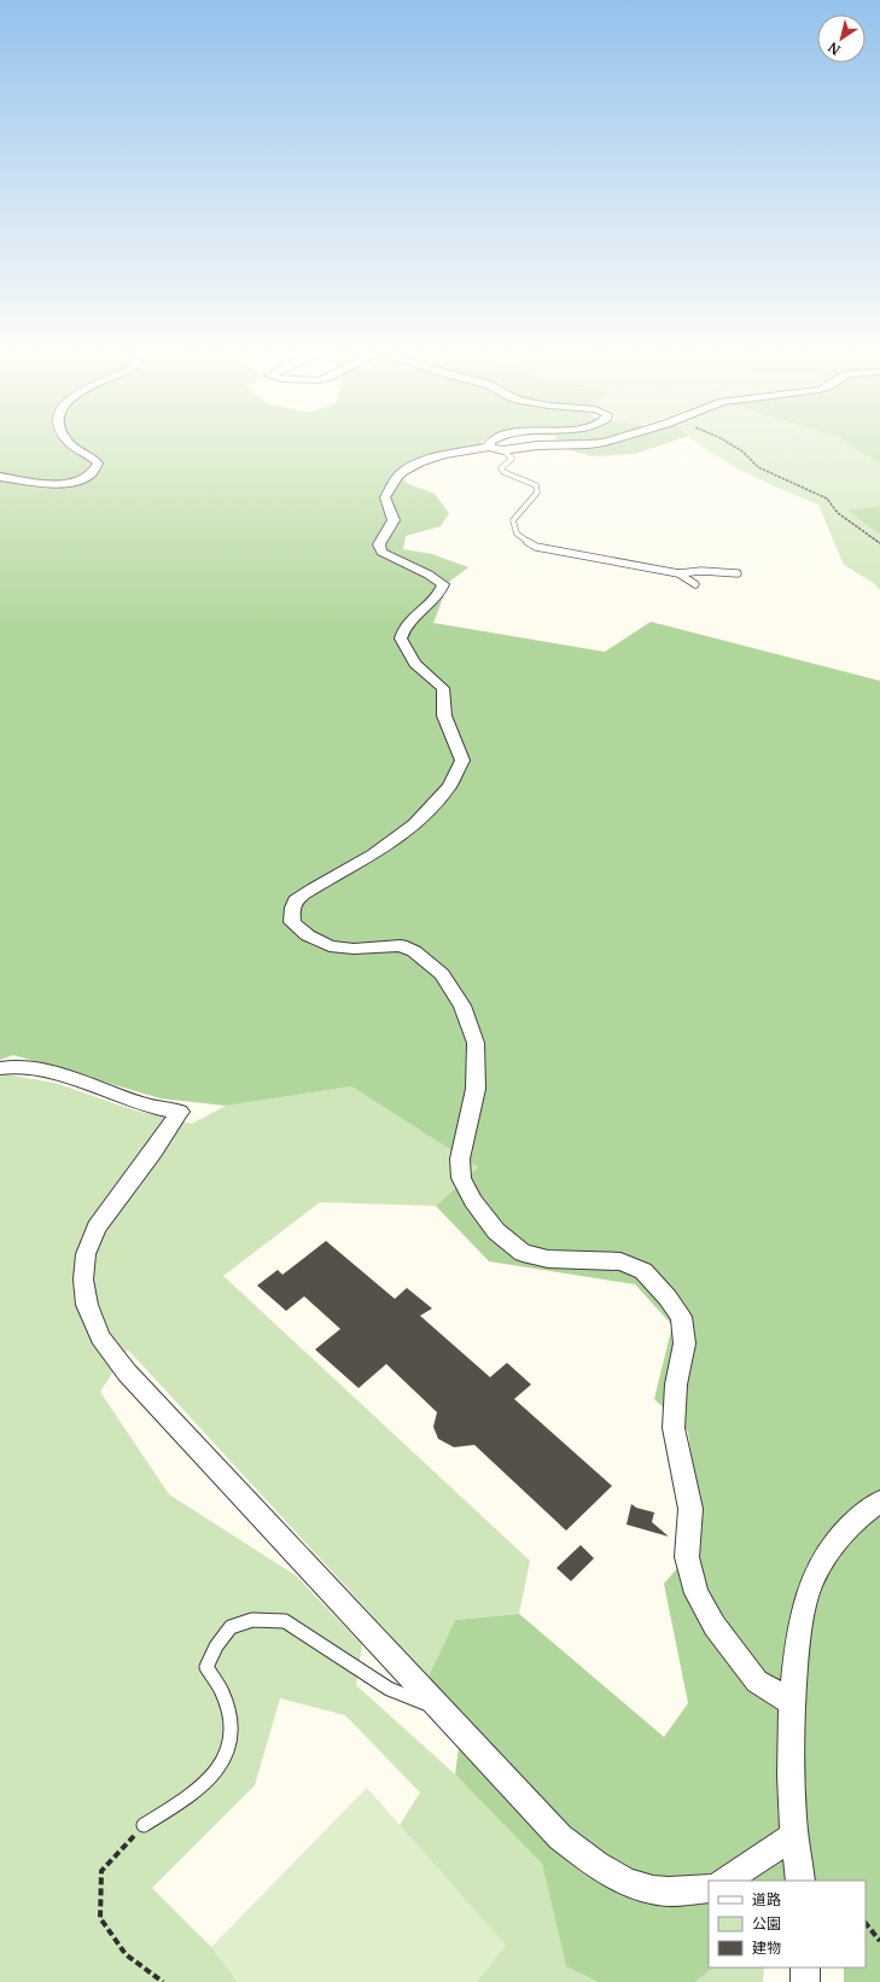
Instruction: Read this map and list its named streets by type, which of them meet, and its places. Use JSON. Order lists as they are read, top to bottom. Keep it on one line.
{"legend":["道路","公園","建物"],"north":"bottom left"}
